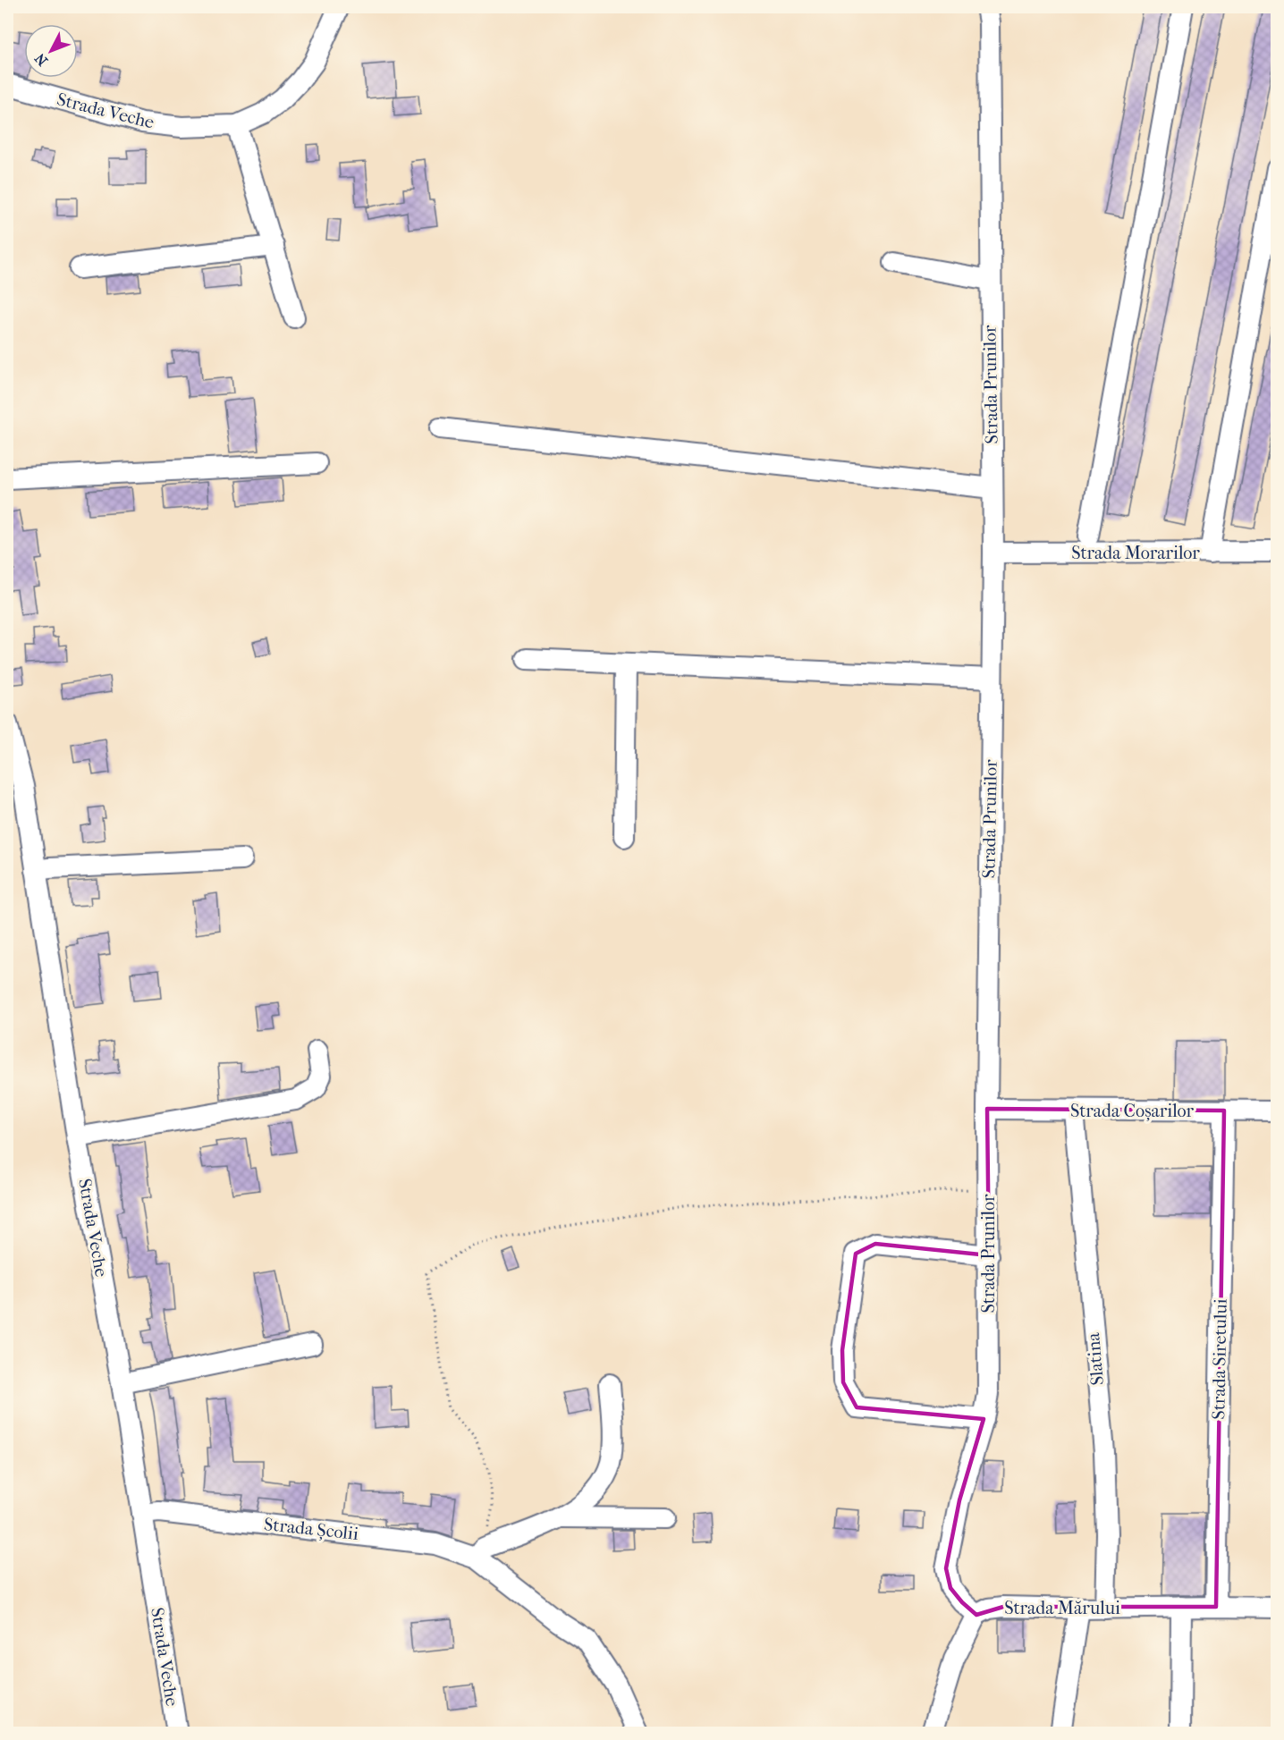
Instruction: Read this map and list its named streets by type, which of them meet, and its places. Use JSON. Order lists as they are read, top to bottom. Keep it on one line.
{"streets":{"street":["Strada Veche","Strada Prunilor","Strada Morarilor","Strada Coșarilor","Slatina","Strada Siretului","Strada Școlii","Strada Mărului"]},"crossings":[["Strada Veche","Strada Școlii"],["Strada Prunilor","Strada Morarilor"],["Strada Prunilor","Strada Coșarilor"],["Strada Prunilor","Strada Mărului"],["Strada Coșarilor","Slatina"],["Strada Coșarilor","Strada Siretului"],["Slatina","Strada Mărului"],["Strada Siretului","Strada Mărului"]],"north":"bottom left"}
